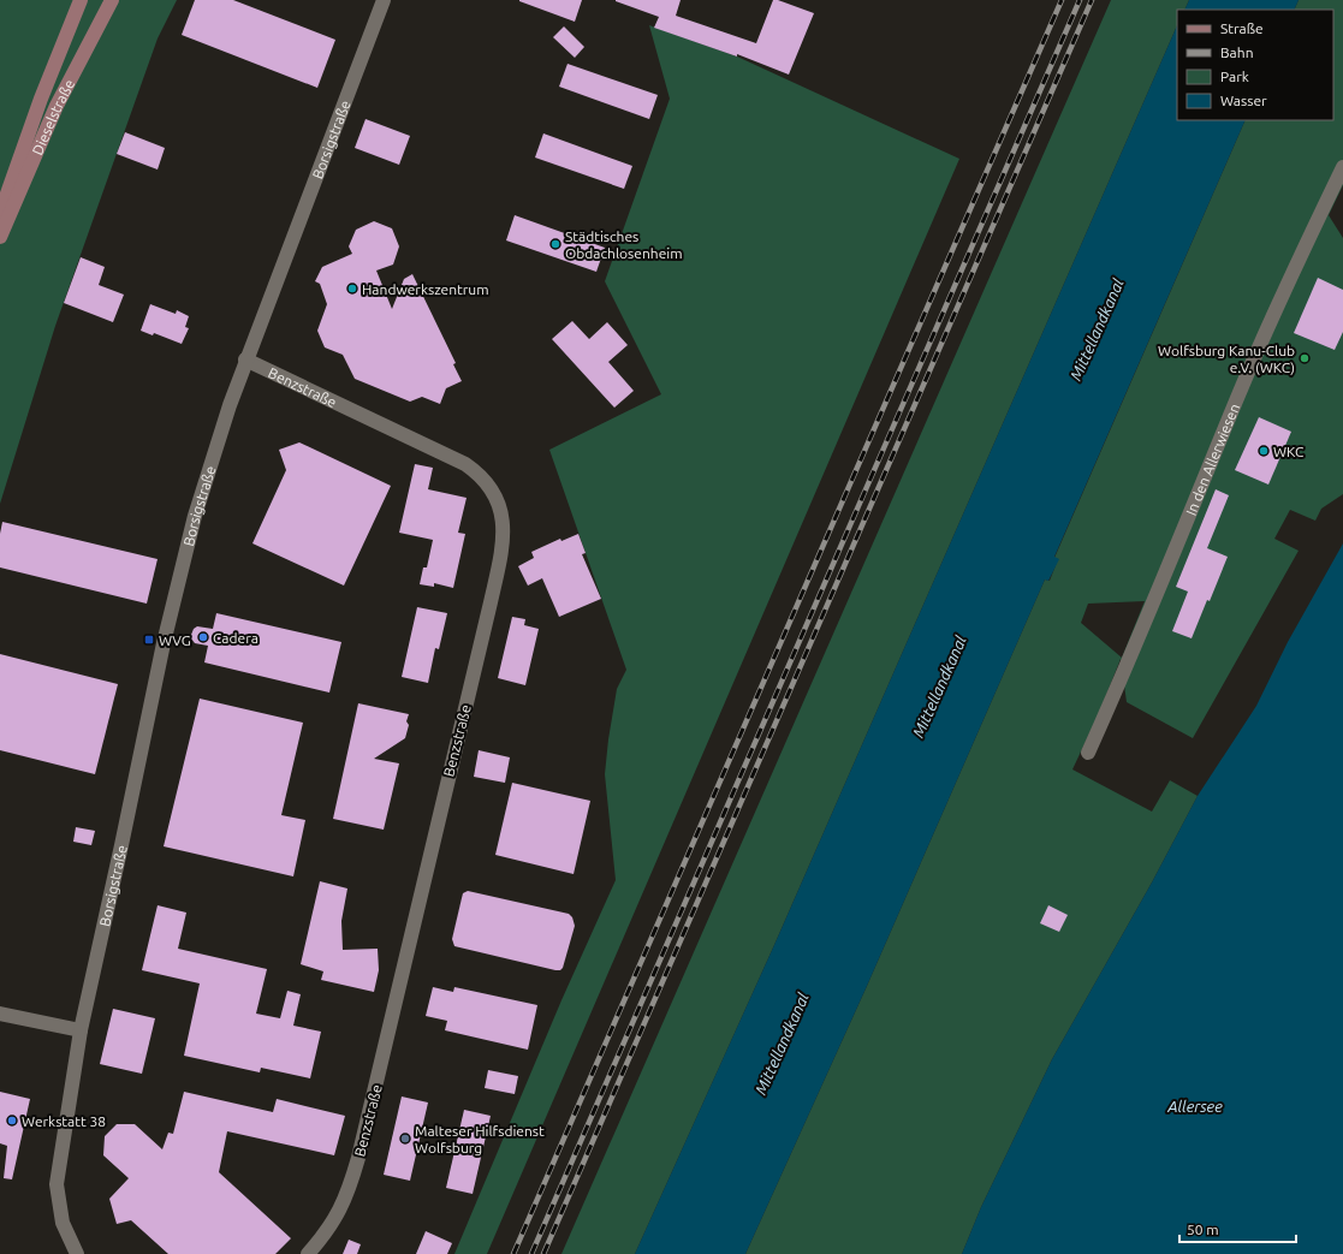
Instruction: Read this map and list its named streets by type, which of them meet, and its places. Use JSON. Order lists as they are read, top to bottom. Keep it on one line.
{"streets":{"main road":["Dieselstraße"],"street":["Borsigstraße","Benzstraße","In den Allerwiesen"]},"crossings":[["Borsigstraße","Benzstraße"]],"water":["Mittellandkanal","Allersee"],"places":{"other":["Städtisches Obdachlosenheim","Handwerkszentrum","Wolfsburg Kanu-Club e.V. (WKC)","WKC","Cadera","Werkstatt 38","Malteser Hilfsdienst Wolfsburg"],"transit":["WVG"]},"legend":["Straße","Bahn","Park","Wasser"],"scale_bar":"50 m"}
